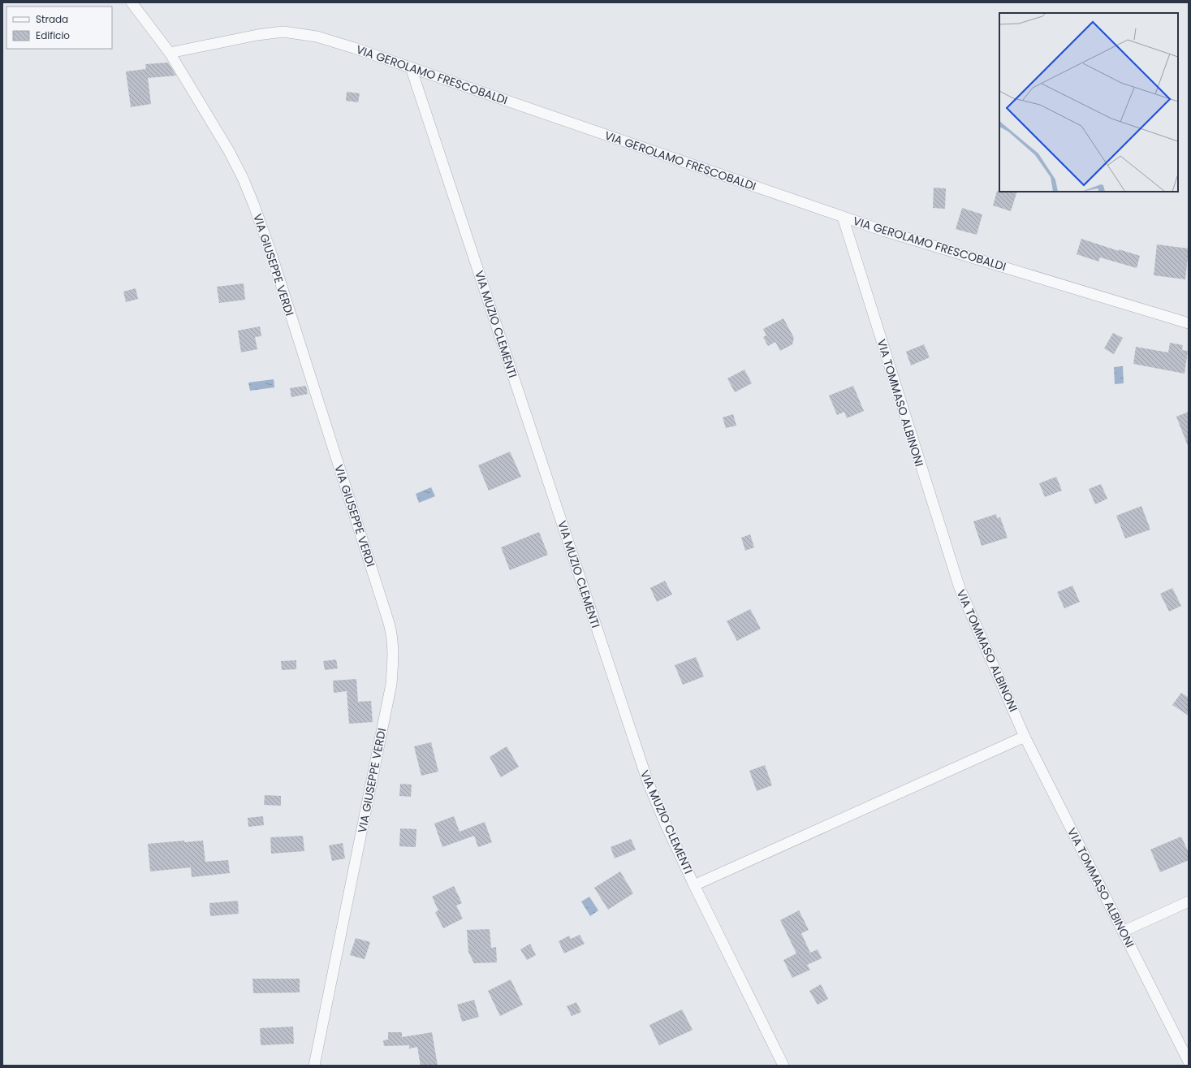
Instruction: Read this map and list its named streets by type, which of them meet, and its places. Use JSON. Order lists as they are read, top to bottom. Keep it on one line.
{"streets":{"street":["VIA GEROLAMO FRESCOBALDI","VIA GIUSEPPE VERDI","VIA MUZIO CLEMENTI","VIA TOMMASO ALBINONI"]},"crossings":[["VIA GEROLAMO FRESCOBALDI","VIA GIUSEPPE VERDI"],["VIA GEROLAMO FRESCOBALDI","VIA MUZIO CLEMENTI"],["VIA GEROLAMO FRESCOBALDI","VIA TOMMASO ALBINONI"]],"legend":["Strada","Edificio"]}
